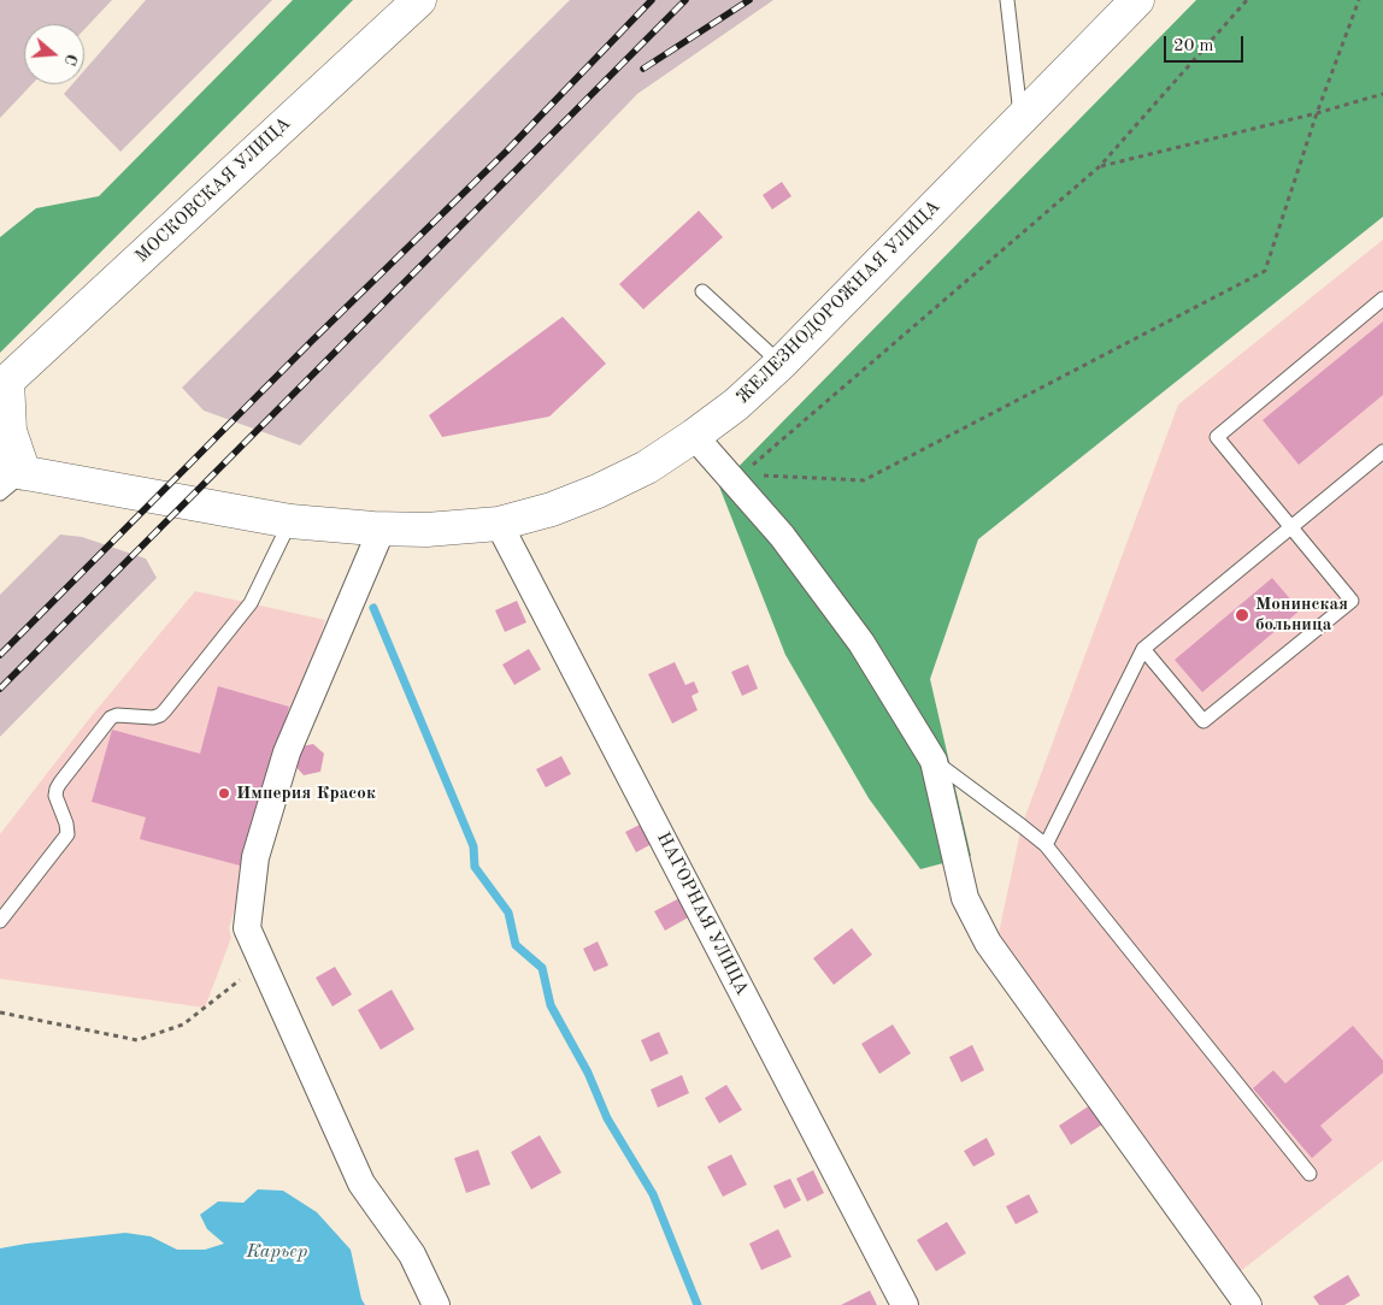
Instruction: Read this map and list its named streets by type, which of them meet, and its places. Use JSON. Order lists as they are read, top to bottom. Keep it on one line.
{"streets":{"main road":["МОСКОВСКАЯ УЛИЦА","ЖЕЛЕЗНОДОРОЖНАЯ УЛИЦА"],"street":["НАГОРНАЯ УЛИЦА"]},"crossings":[["МОСКОВСКАЯ УЛИЦА","ЖЕЛЕЗНОДОРОЖНАЯ УЛИЦА"],["ЖЕЛЕЗНОДОРОЖНАЯ УЛИЦА","НАГОРНАЯ УЛИЦА"]],"water":["Карьер"],"places":["Монинская больница","Империя Красок"],"scale_bar":"20 m","north":"right"}
